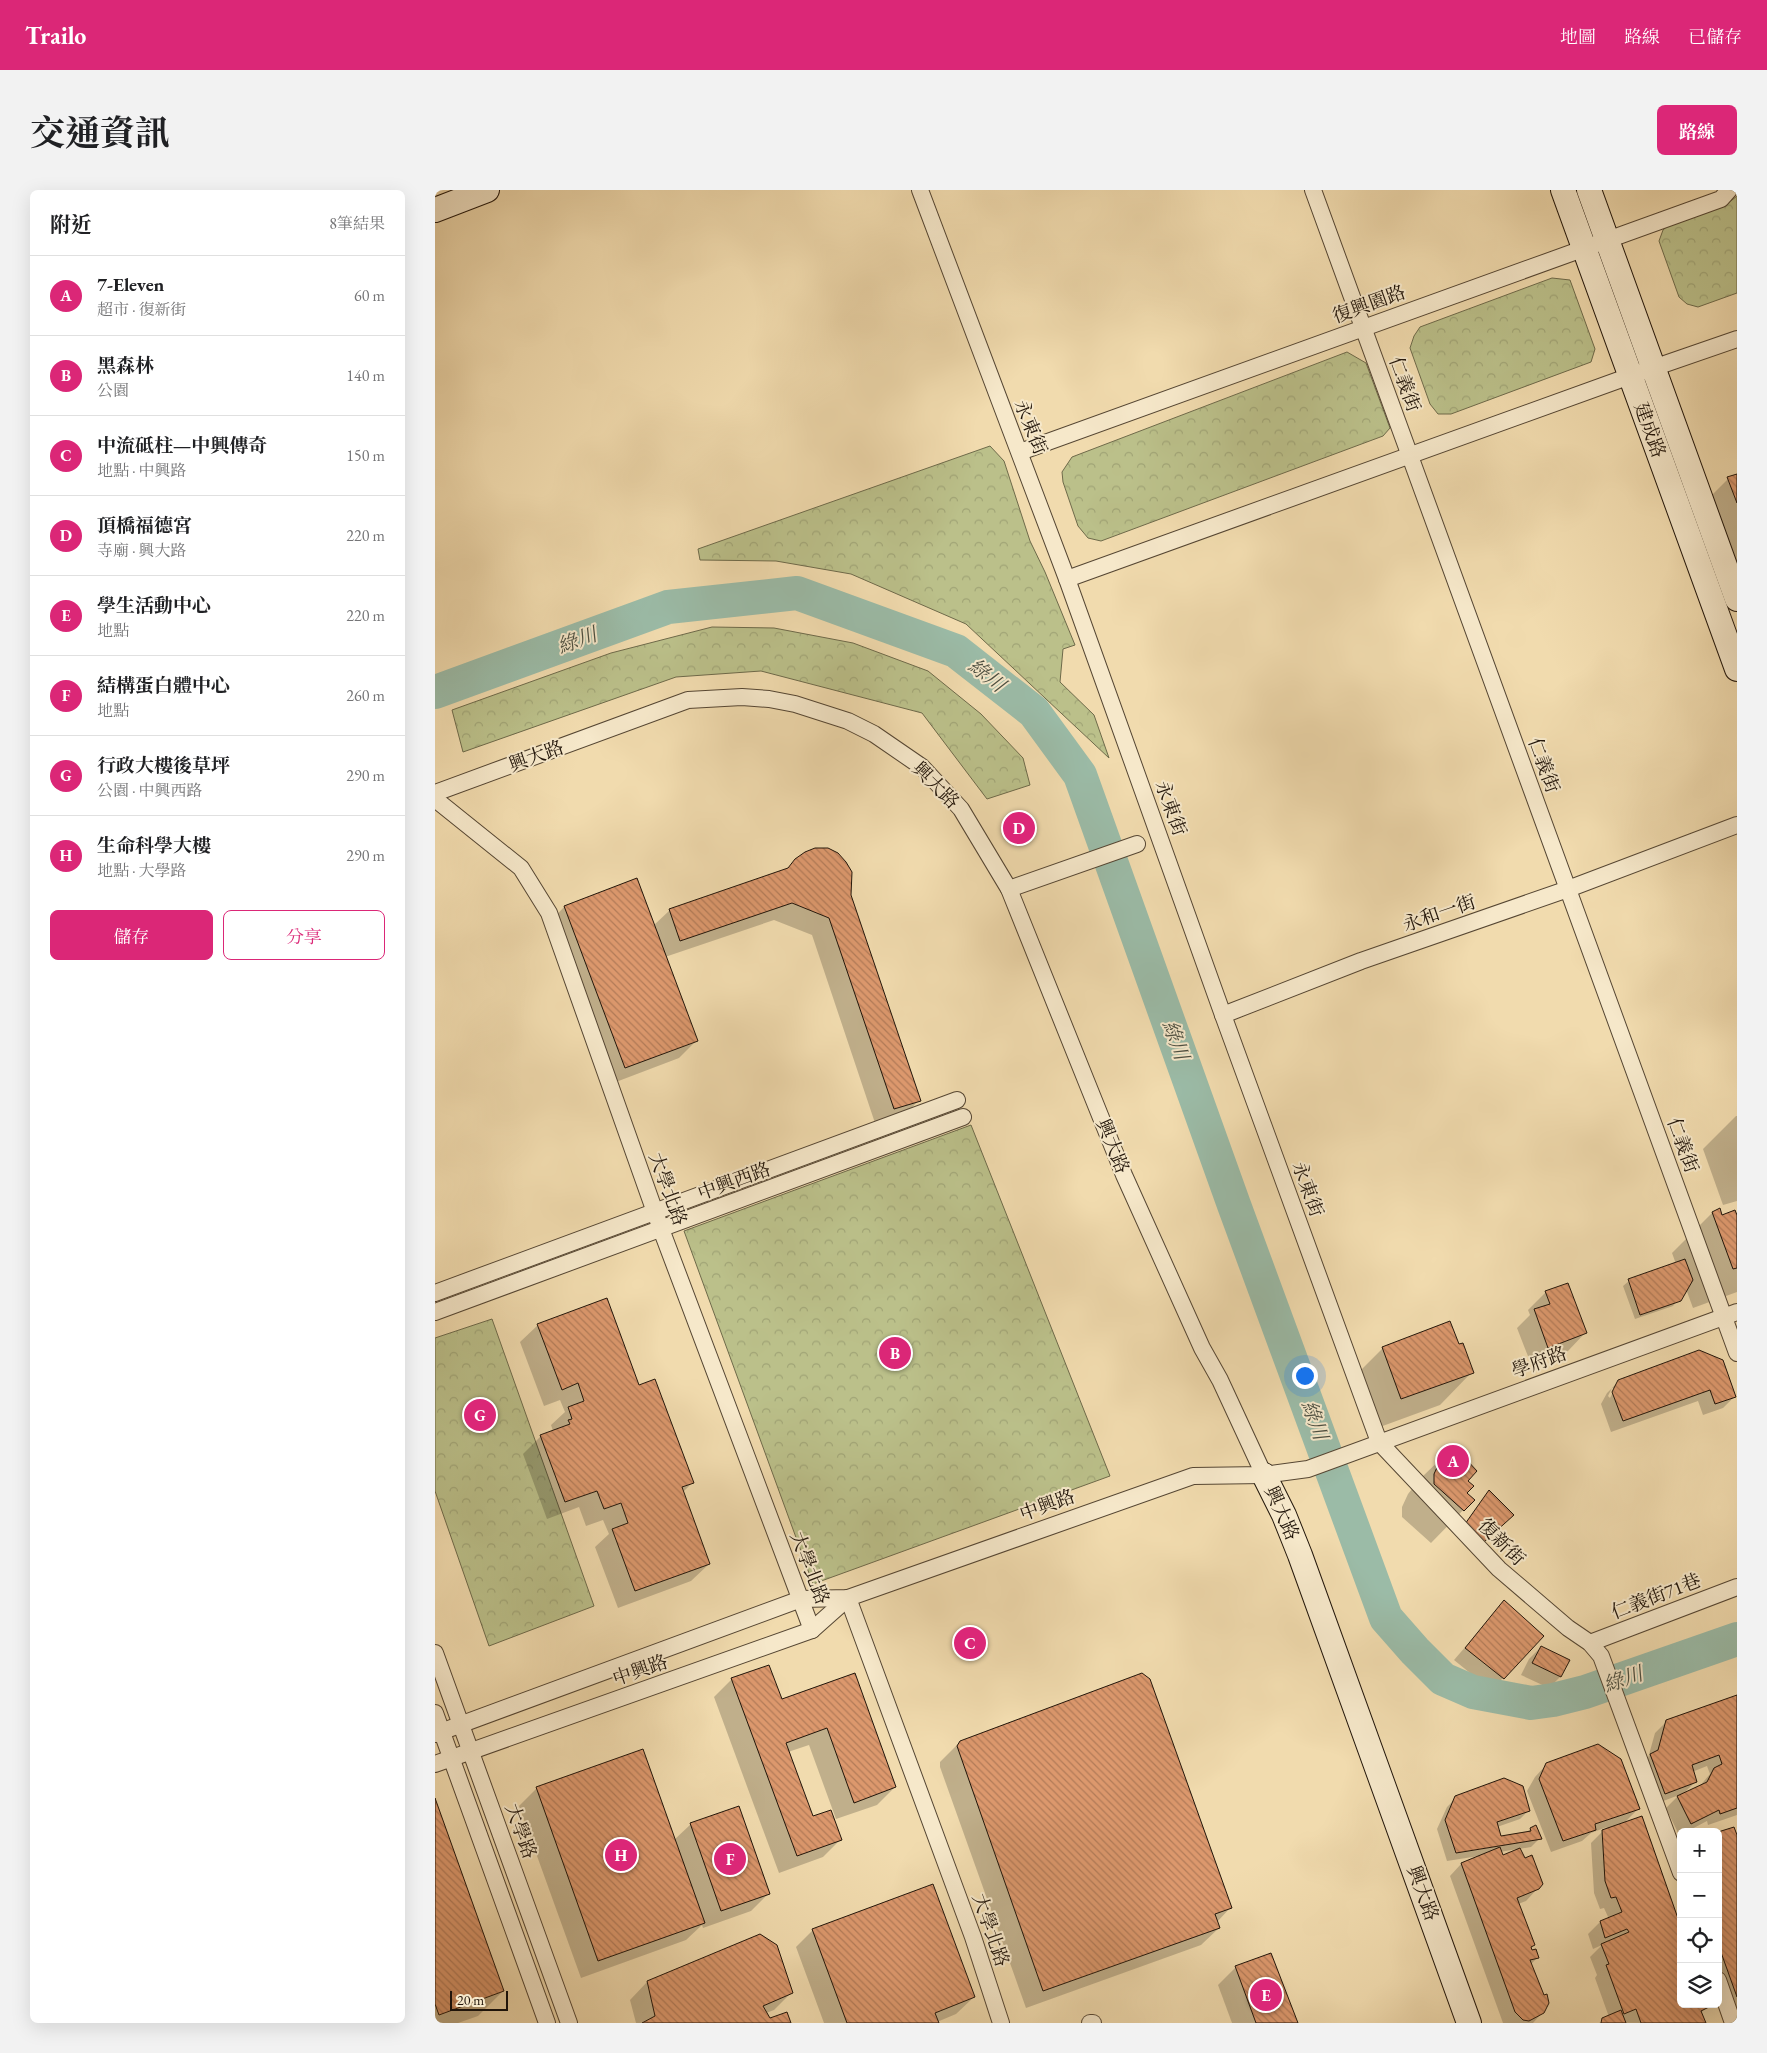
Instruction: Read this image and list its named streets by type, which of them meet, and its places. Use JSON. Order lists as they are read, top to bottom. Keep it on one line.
{"streets":{"street":["復興園路","仁義街","永東街","建成路","興大路","永和一街","中興西路","大學北路","學府路","中興路","復新街","仁義街71巷","大學路"]},"crossings":[["復興園路","仁義街"],["復興園路","永東街"],["復興園路","建成路"],["仁義街","永和一街"],["仁義街","學府路"],["永東街","永和一街"],["永東街","學府路"],["永東街","復新街"],["興大路","學府路"],["興大路","中興路"],["中興西路","大學北路"],["大學北路","中興路"],["學府路","中興路"],["學府路","復新街"],["中興路","大學路"],["復新街","仁義街71巷"]],"water":["綠川"],"scale_bar":"20 m","page":{"header":"Trailo","nav":["地圖","路線","已儲存"],"title":"交通資訊","buttons":["路線",["儲存","分享"]],"heading":["附近","8筆結果"],"list":[{"mark":"A","name":"7-Eleven","note":"超市 · 復新街","value":"60 m"},{"mark":"B","name":"黑森林","note":"公園","value":"140 m"},{"mark":"C","name":"中流砥柱—中興傳奇","note":"地點 · 中興路","value":"150 m"},{"mark":"D","name":"頂橋福德宮","note":"寺廟 · 興大路","value":"220 m"},{"mark":"E","name":"學生活動中心","note":"地點","value":"220 m"},{"mark":"F","name":"結構蛋白體中心","note":"地點","value":"260 m"},{"mark":"G","name":"行政大樓後草坪","note":"公園 · 中興西路","value":"290 m"},{"mark":"H","name":"生命科學大樓","note":"地點 · 大學路","value":"290 m"}],"pins":["D","B","G","A","C","H","F","E"],"map_buttons":["+","−"],"scale":"20 m"}}
